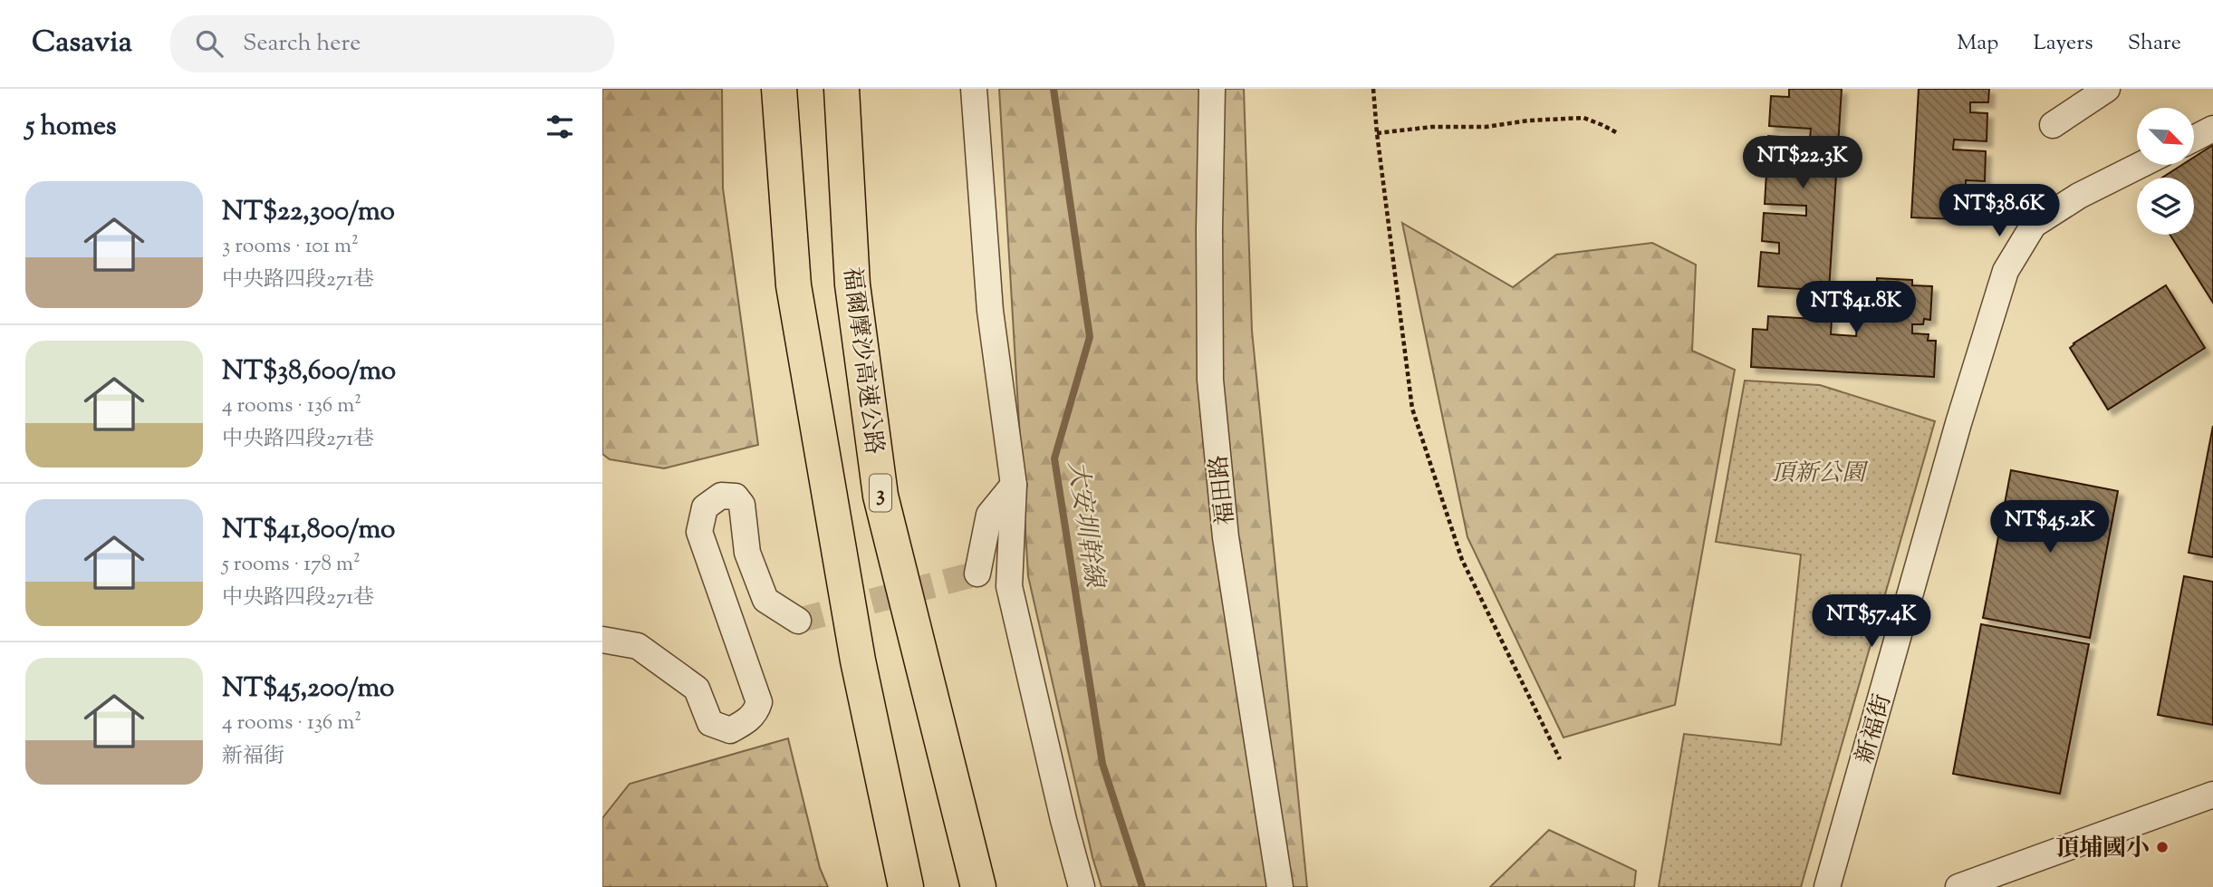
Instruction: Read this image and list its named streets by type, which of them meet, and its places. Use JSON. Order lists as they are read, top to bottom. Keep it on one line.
{"streets":{"highway":["福爾摩沙高速公路","3"],"street":["福田路","新福街"]},"water":["大安圳幹線"],"parks":["頂新公園"],"places":["頂埔國小"],"north":"bottom right","page":{"header":"Casavia","search":"Search here","nav":["Map","Layers","Share"],"heading":"5 homes","price":["NT$22.3K","NT$38.6K","NT$41.8K","NT$45.2K","NT$57.4K"],"list":[{"name":"NT$22,300/mo","note":"3 rooms · 101 m² · 中央路四段271巷"},{"name":"NT$38,600/mo","note":"4 rooms · 136 m² · 中央路四段271巷"},{"name":"NT$41,800/mo","note":"5 rooms · 178 m² · 中央路四段271巷"},{"name":"NT$45,200/mo","note":"4 rooms · 136 m² · 新福街"}]}}
